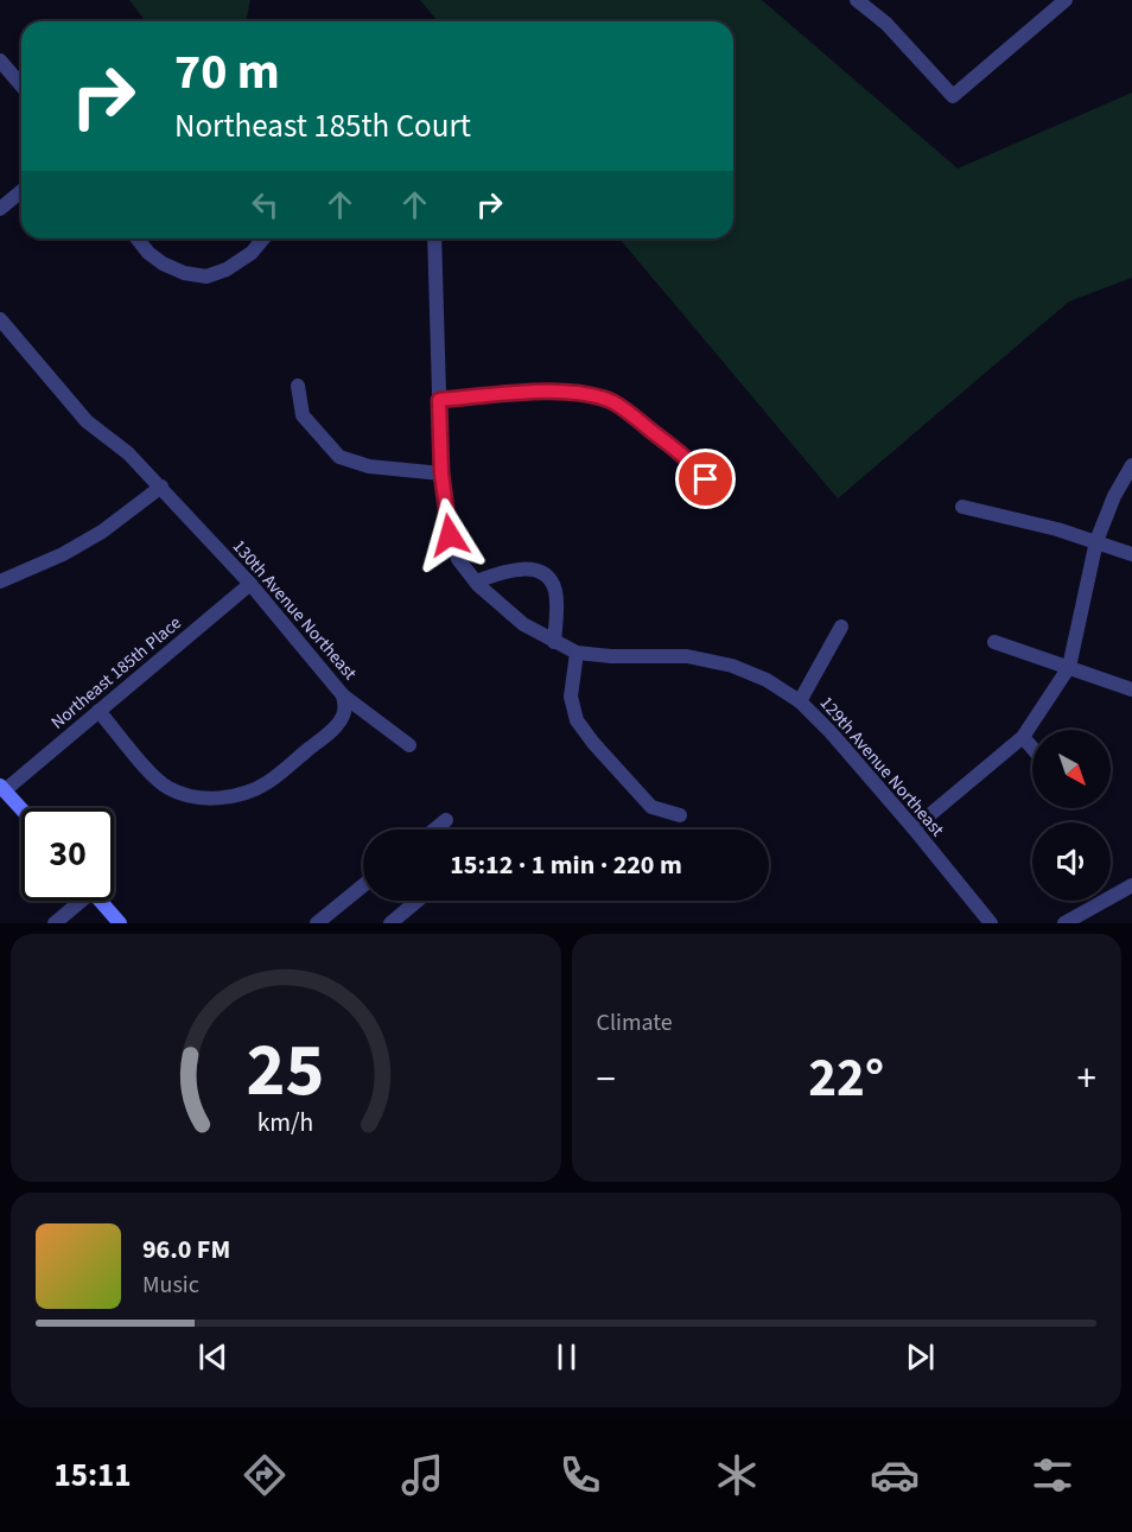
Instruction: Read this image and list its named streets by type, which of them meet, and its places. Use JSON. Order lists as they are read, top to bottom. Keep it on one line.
{"streets":{"street":["130th Avenue Northeast","Northeast 185th Place","129th Avenue Northeast"]},"crossings":[["130th Avenue Northeast","Northeast 185th Place"]],"north":"bottom right","page":{"turn":["70 m","Northeast 185th Court"],"limit":"30","trip":"15:12 · 1 min · 220 m","tile":"Climate","heat":["−","22°","+"],"song":["96.0 FM","Music"],"tabs":"15:11","gauge":["25","km/h"]}}
